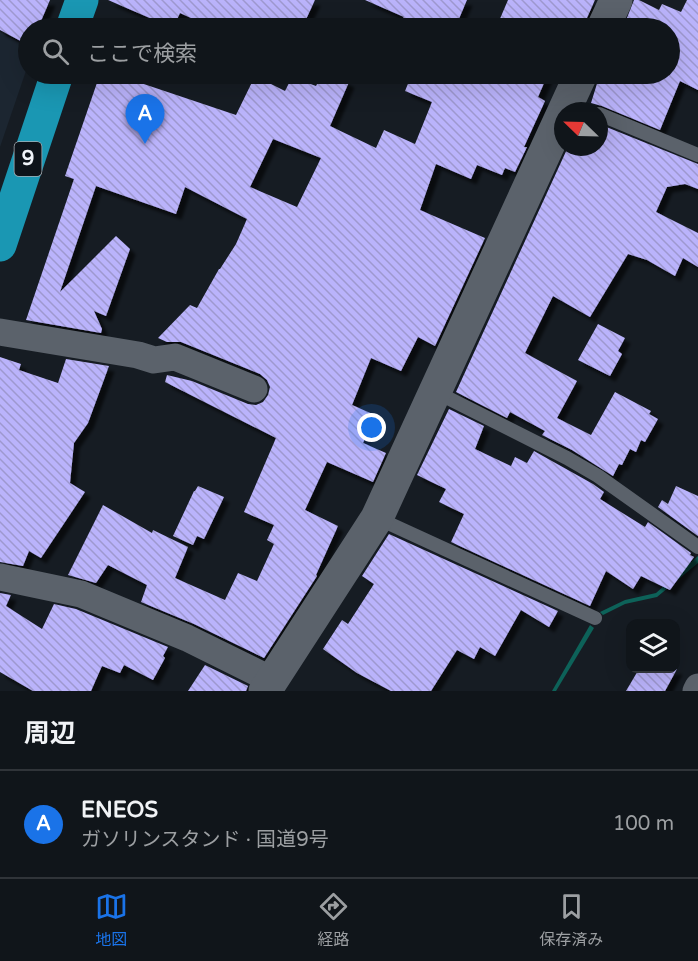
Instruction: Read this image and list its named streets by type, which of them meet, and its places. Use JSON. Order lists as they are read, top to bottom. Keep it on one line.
{"streets":{"highway":["9"]},"north":"top left","page":{"search":"ここで検索","pins":"A","heading":"周辺","list":[{"mark":"A","name":"ENEOS","note":"ガソリンスタンド · 国道9号","value":"100 m"}],"nav":["地図","経路","保存済み"]}}
